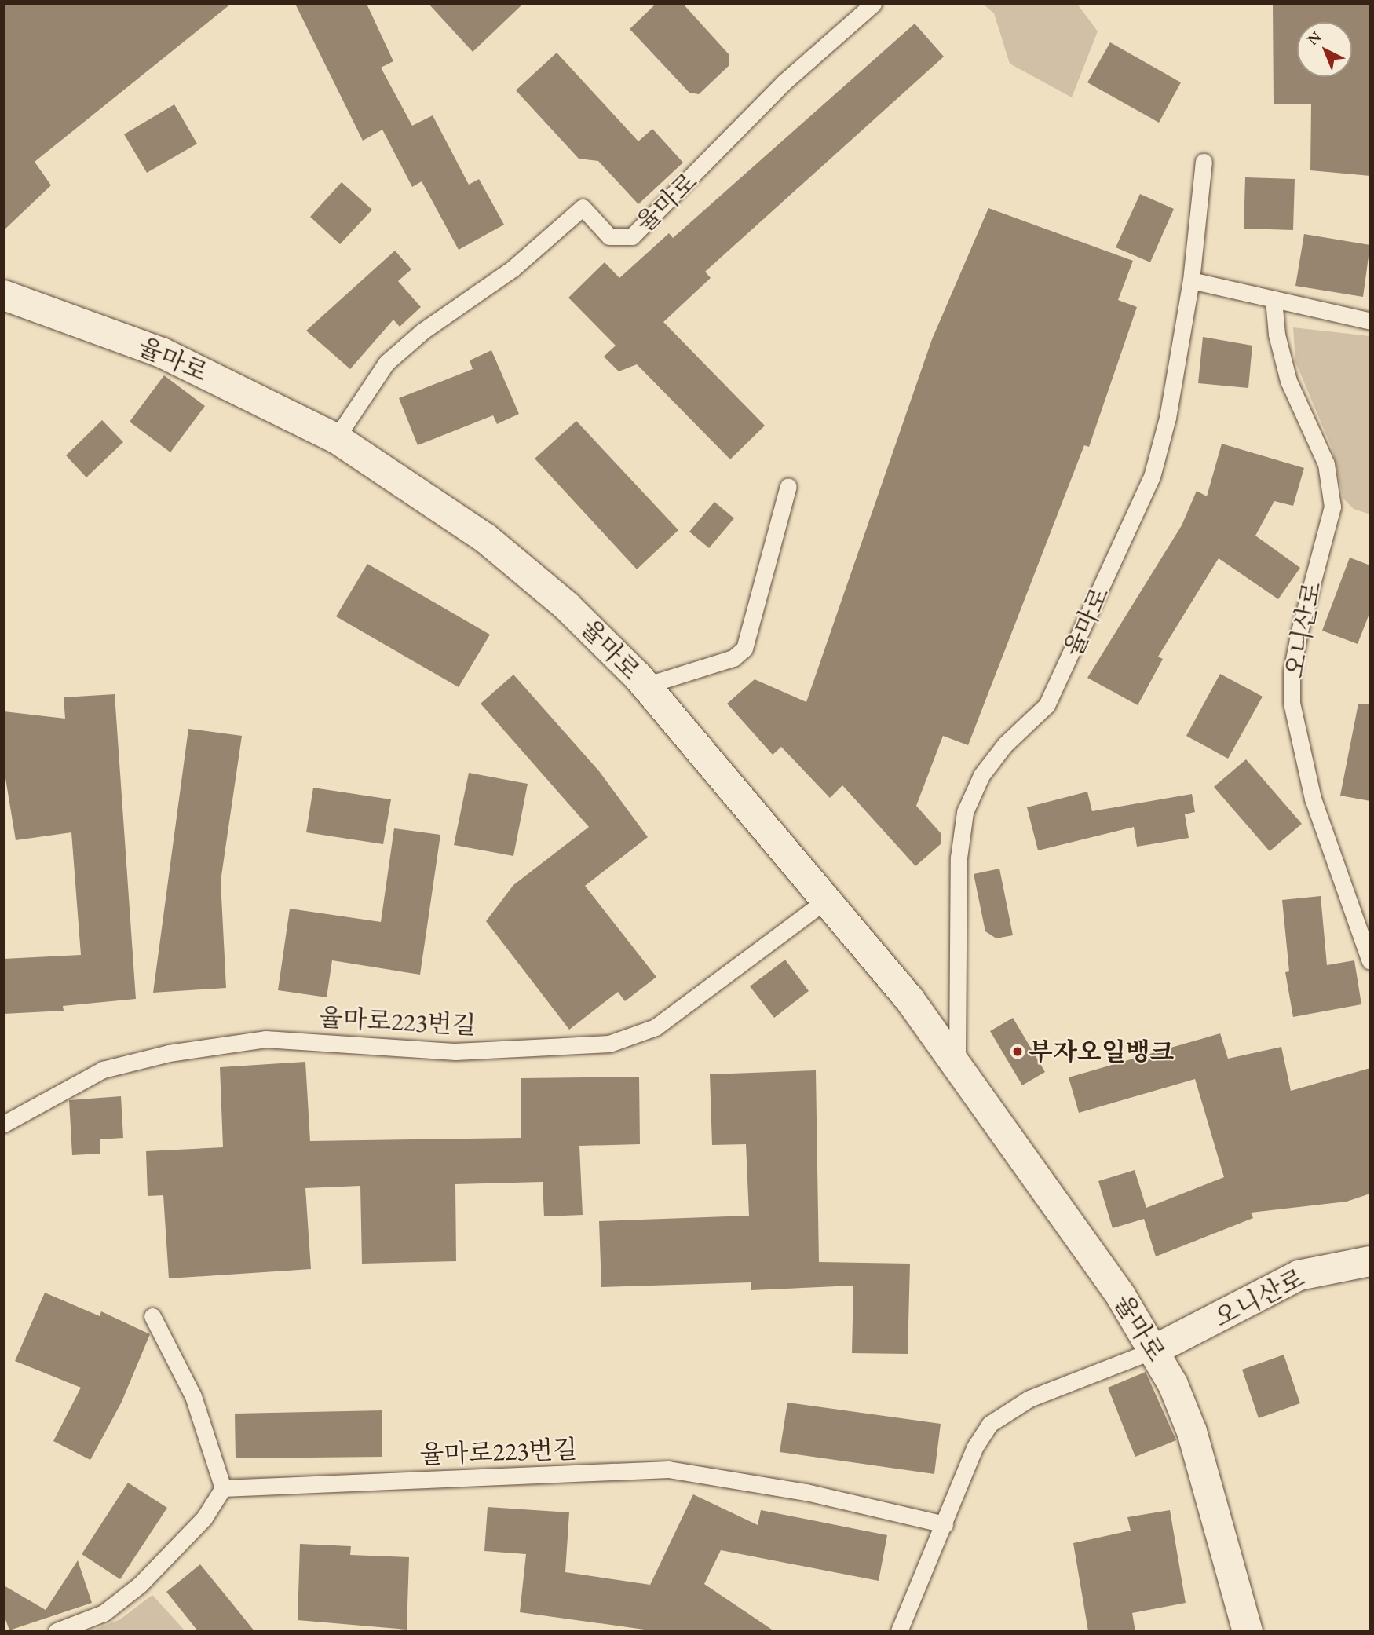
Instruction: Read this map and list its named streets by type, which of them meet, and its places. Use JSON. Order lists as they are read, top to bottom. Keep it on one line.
{"streets":{"street":["율마로","오니산로"],"lane":["율마로223번길"]},"crossings":[["율마로","오니산로"],["율마로","율마로223번길"]],"places":["부자오일뱅크"],"north":"top left"}
